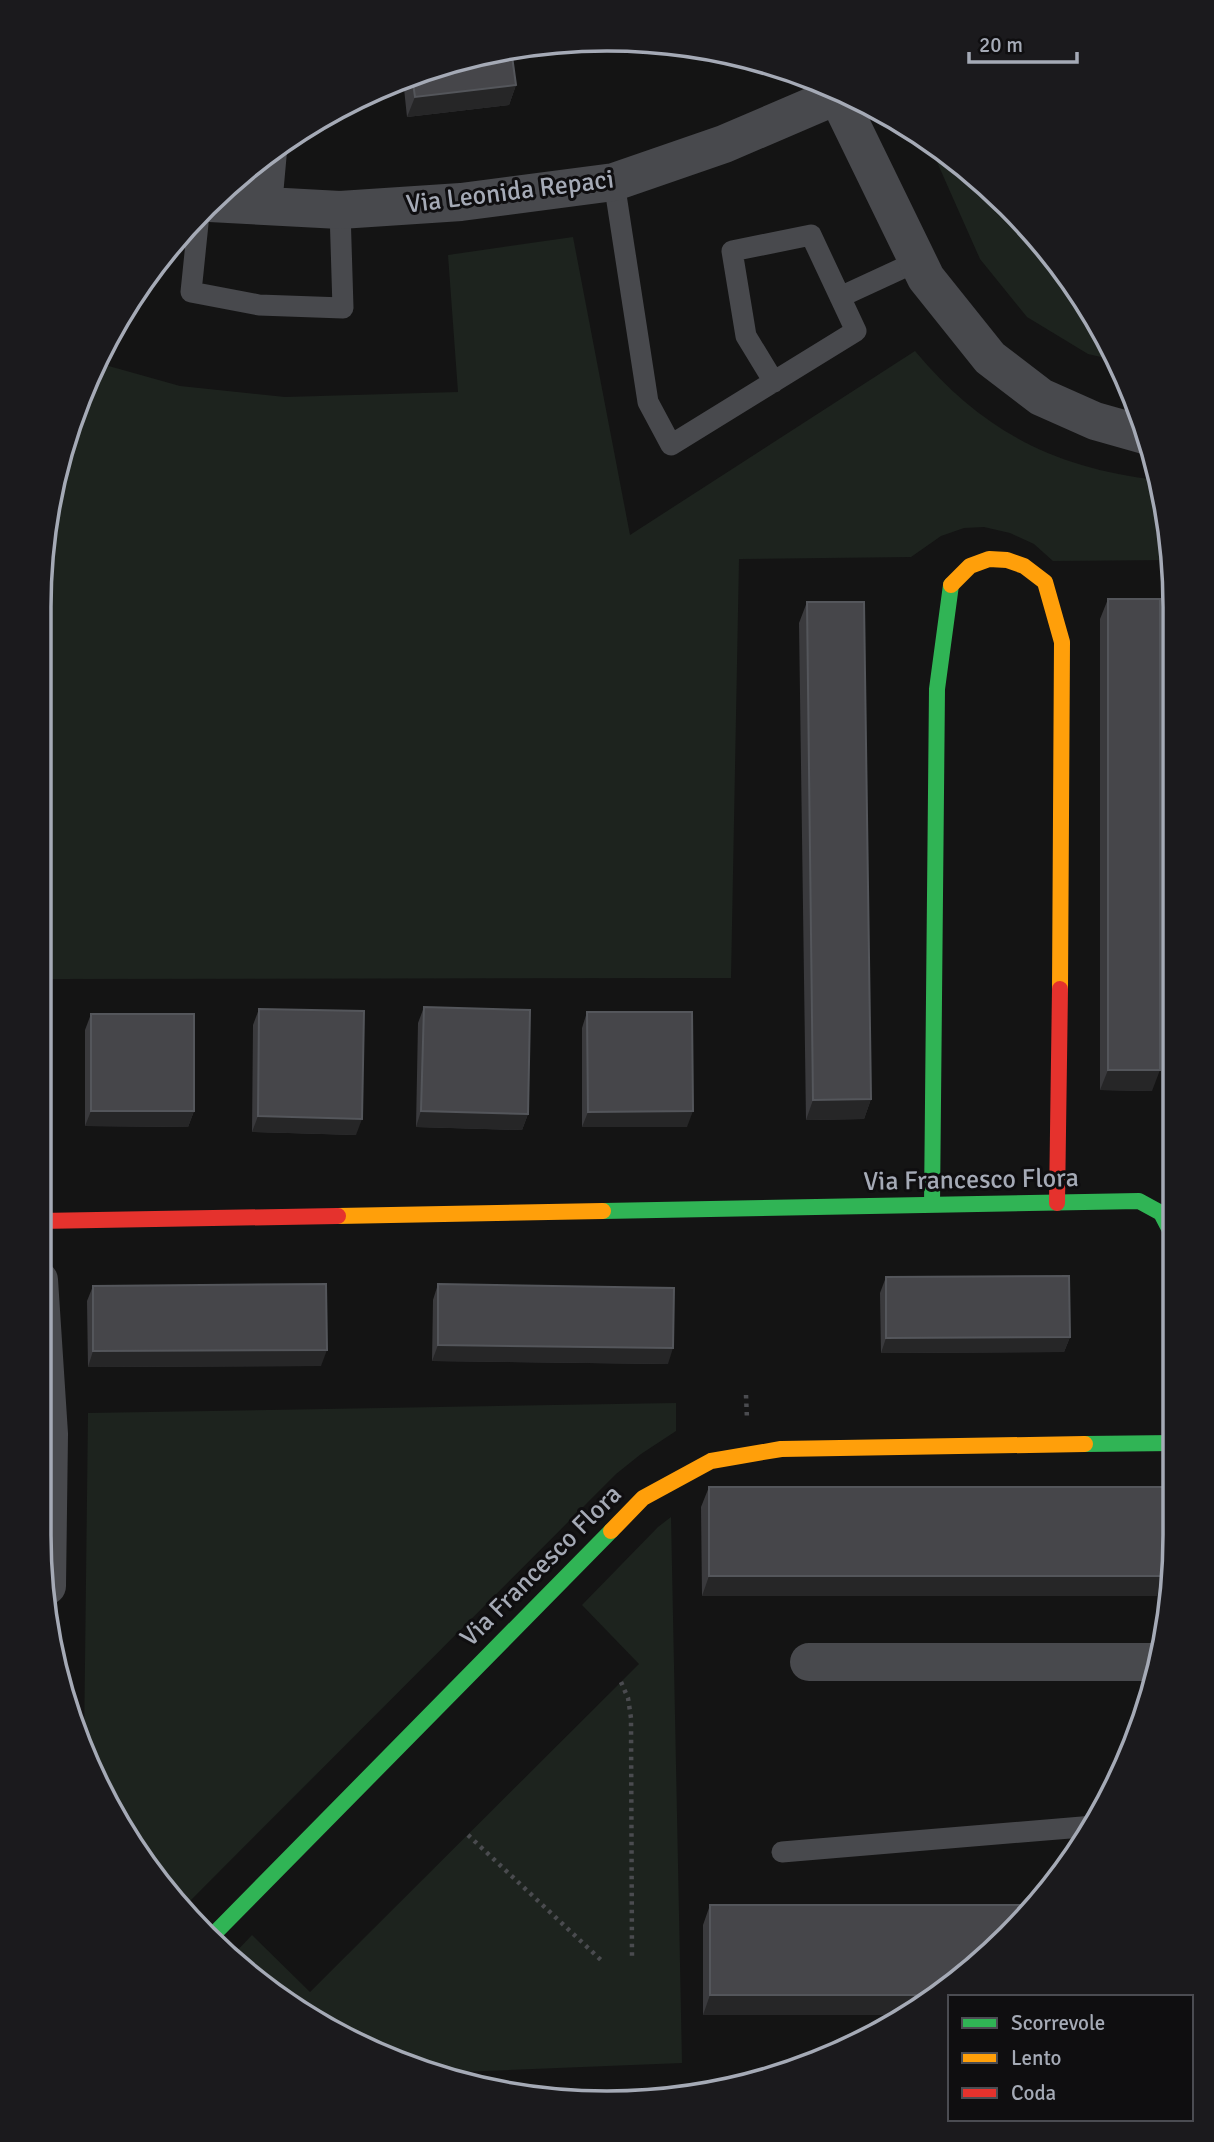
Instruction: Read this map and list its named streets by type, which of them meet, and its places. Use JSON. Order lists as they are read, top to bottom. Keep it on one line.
{"streets":{"street":["Via Leonida Repaci","Via Francesco Flora"]},"legend":["Scorrevole","Lento","Coda"],"scale_bar":"20 m"}
